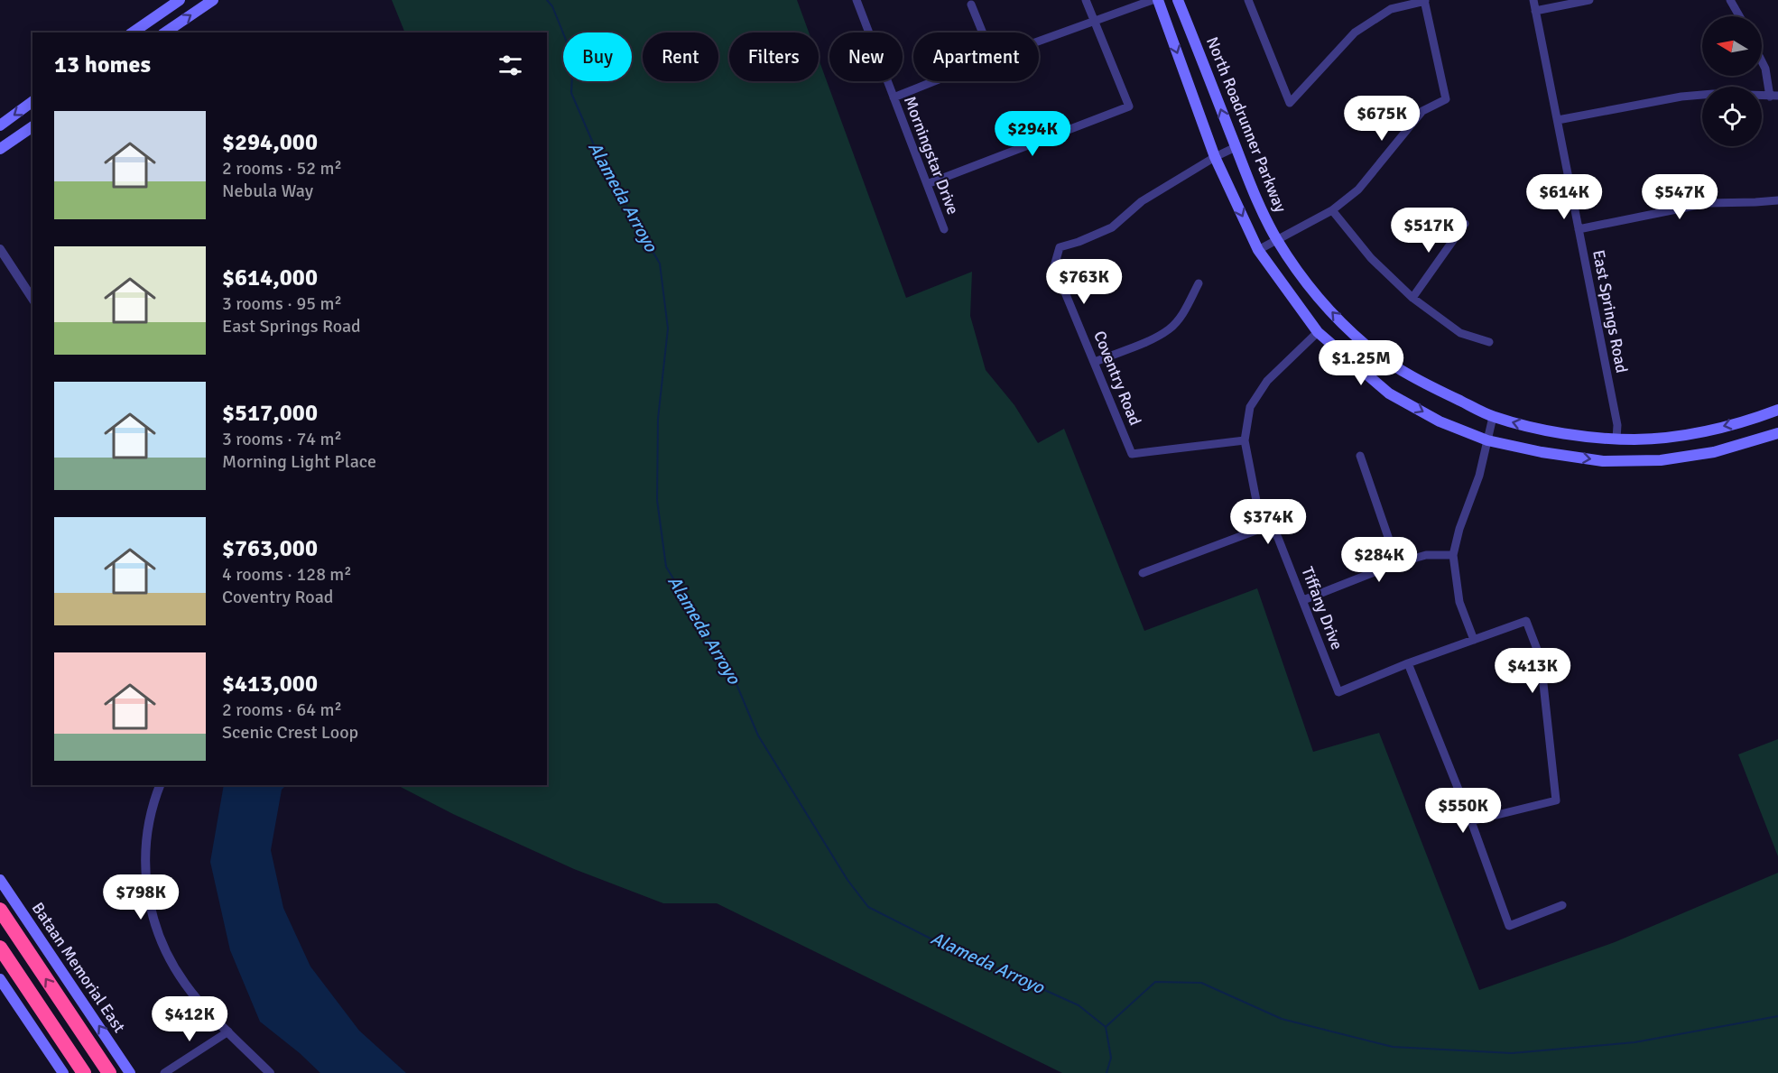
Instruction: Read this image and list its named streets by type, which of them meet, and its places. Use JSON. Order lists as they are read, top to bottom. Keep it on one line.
{"streets":{"main road":["North Roadrunner Parkway","Bataan Memorial East"],"street":["Morningstar Drive","East Springs Road","Coventry Road","Tiffany Drive"]},"crossings":[["North Roadrunner Parkway","East Springs Road"],["North Roadrunner Parkway","Coventry Road"],["Coventry Road","Tiffany Drive"]],"water":["Alameda Arroyo"],"north":"left","page":{"chip":["Buy","Rent","Filters","New","Apartment"],"heading":"13 homes","price":["$675K","$294K","$614K","$547K","$517K","$763K","$1.25M","$374K","$284K","$413K","$550K","$798K","$412K"],"list":[{"name":"$294,000","note":"2 rooms · 52 m² · Nebula Way"},{"name":"$614,000","note":"3 rooms · 95 m² · East Springs Road"},{"name":"$517,000","note":"3 rooms · 74 m² · Morning Light Place"},{"name":"$763,000","note":"4 rooms · 128 m² · Coventry Road"},{"name":"$413,000","note":"2 rooms · 64 m² · Scenic Crest Loop"}]}}
